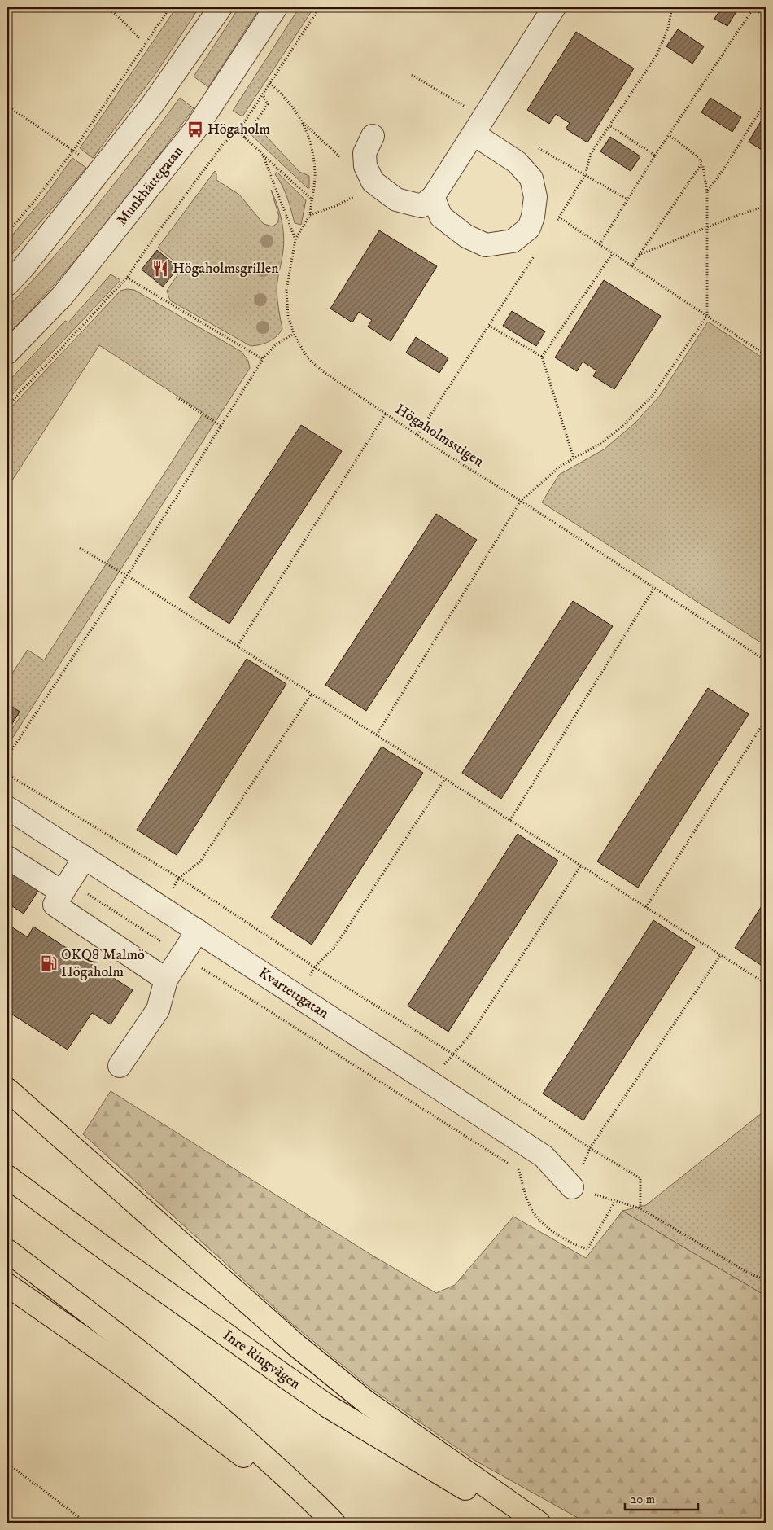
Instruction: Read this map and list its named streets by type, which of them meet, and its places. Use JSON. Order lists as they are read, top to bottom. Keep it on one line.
{"streets":{"highway":["Inre Ringvägen"],"street":["Munkhättegatan","Kvartettgatan"],"path":["Högaholmsstigen"]},"places":{"bus stop":["Högaholm"],"restaurant":["Högaholmsgrillen"],"fuel station":["OKQ8 Malmö Högaholm"]},"scale_bar":"20 m"}
